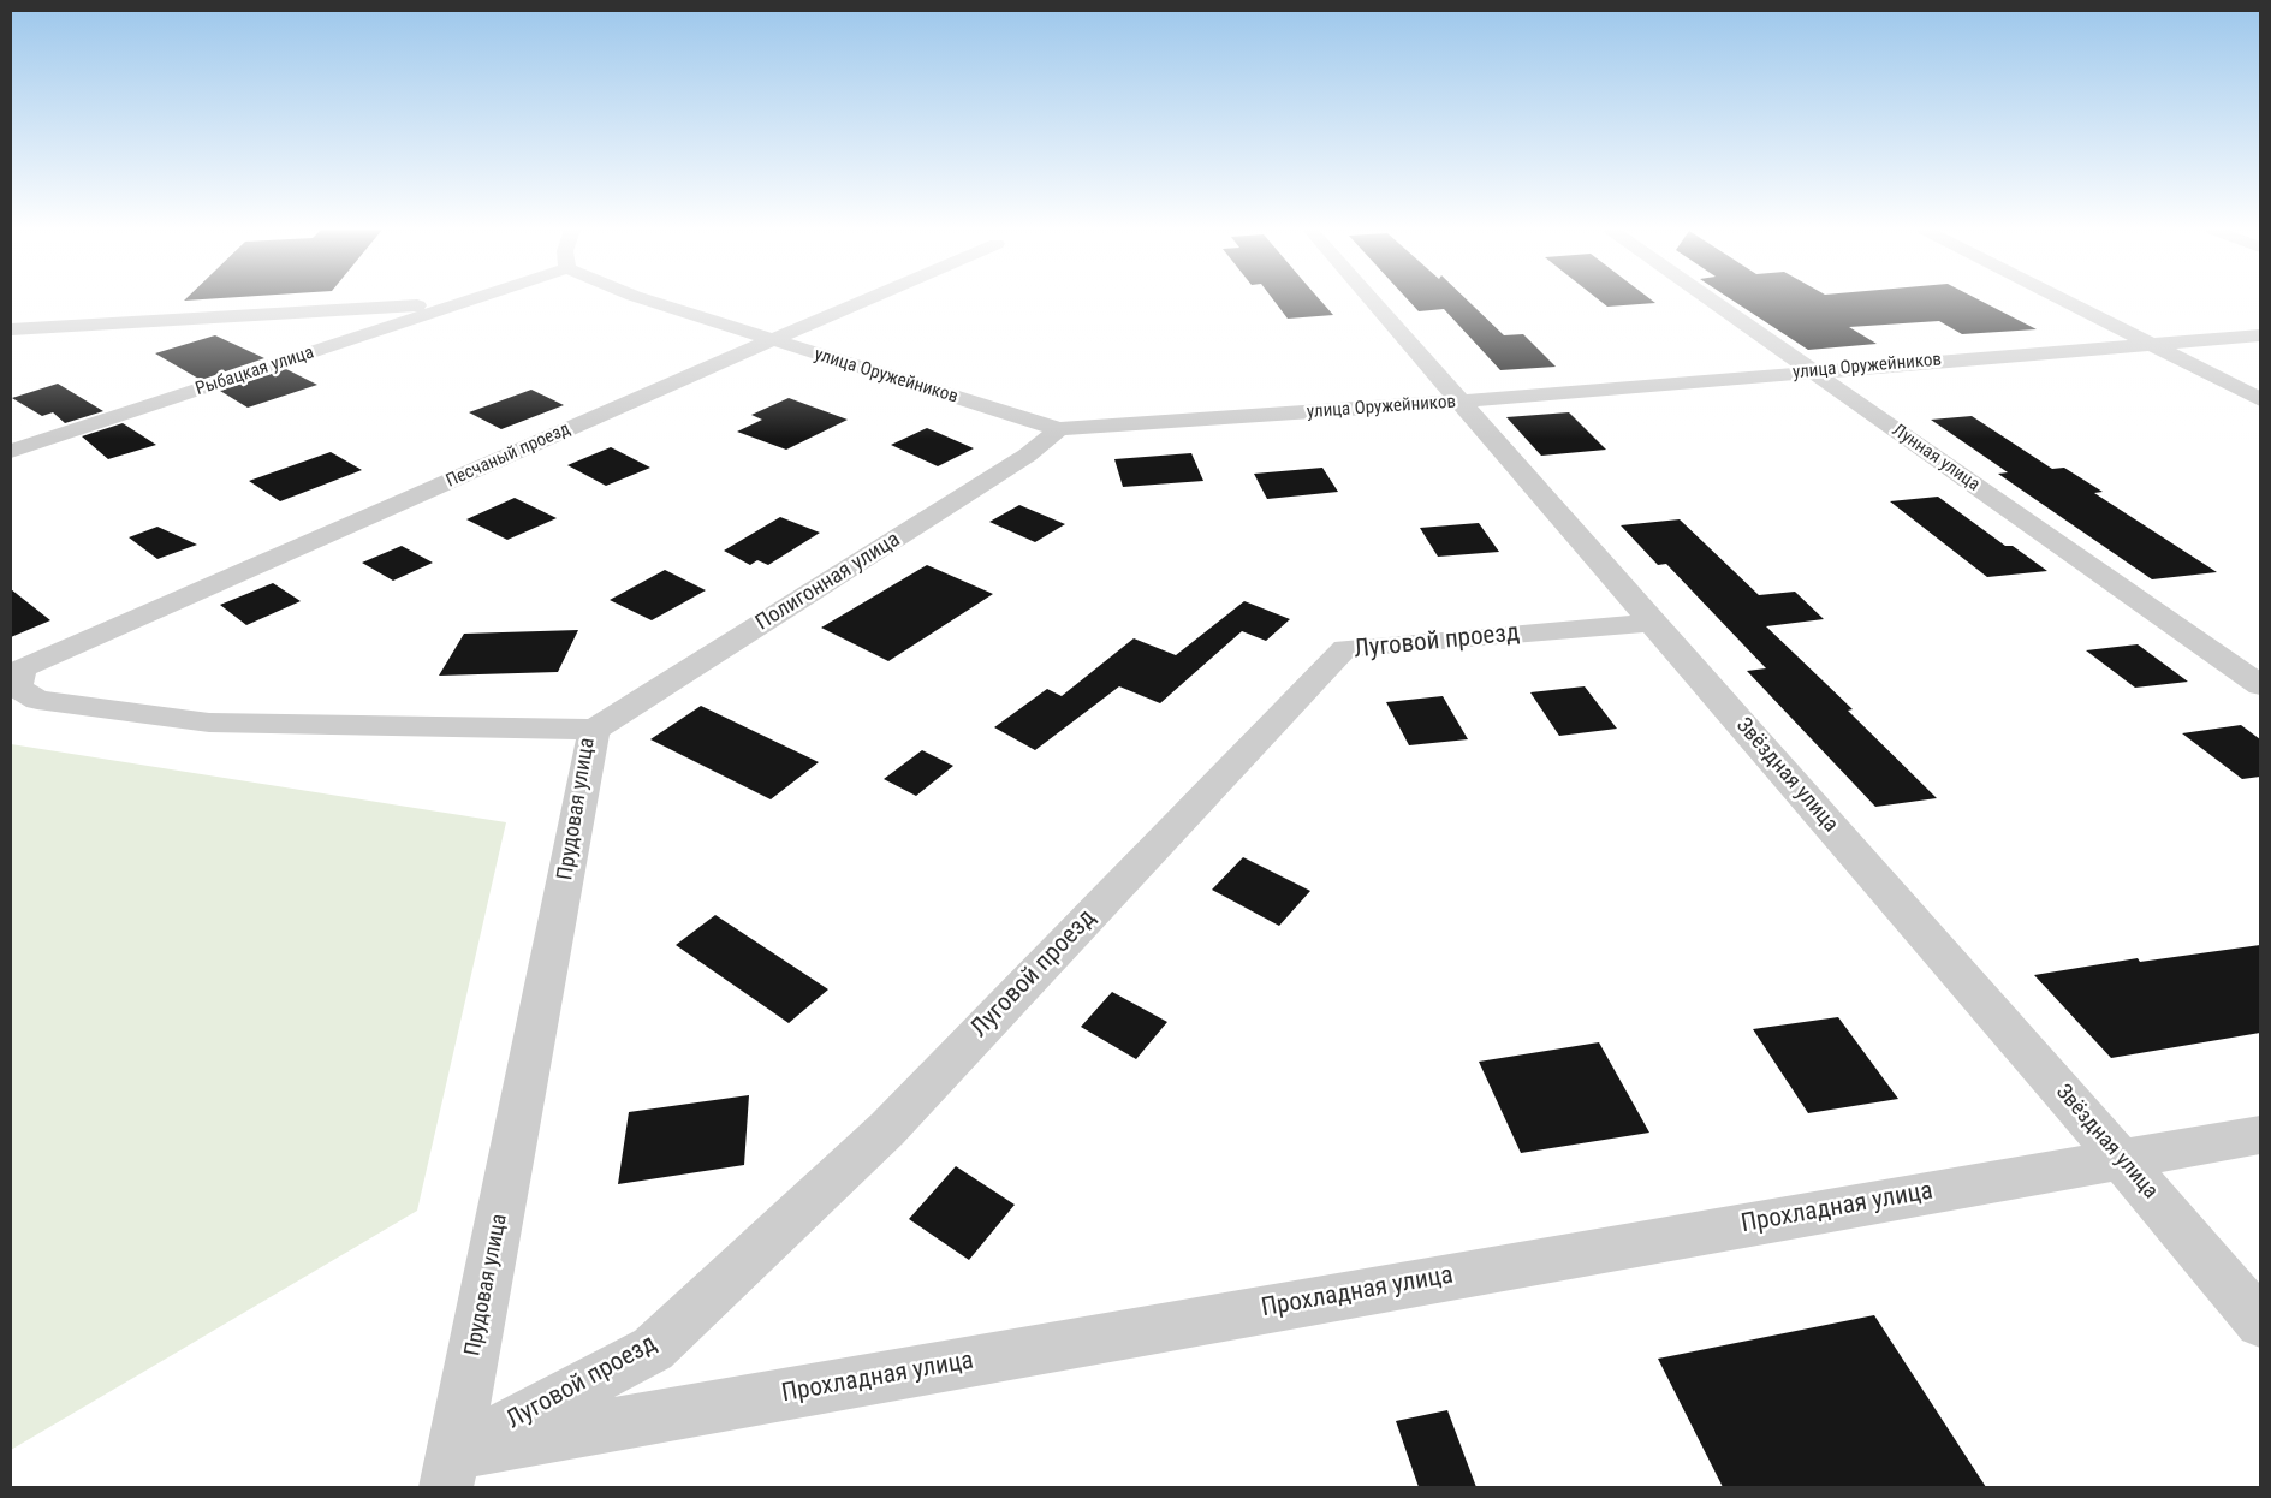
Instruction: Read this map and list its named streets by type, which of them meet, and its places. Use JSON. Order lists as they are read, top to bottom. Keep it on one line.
{"streets":{"street":["улица Оружейников","Рыбацкая улица","Песчаный проезд","Лунная улица","Полигонная улица","Луговой проезд","Звёздная улица","Прудовая улица","Прохладная улица"]},"crossings":[["улица Оружейников","Песчаный проезд"],["улица Оружейников","Лунная улица"],["улица Оружейников","Полигонная улица"],["улица Оружейников","Звёздная улица"],["Песчаный проезд","Прудовая улица"],["Полигонная улица","Прудовая улица"],["Луговой проезд","Звёздная улица"],["Луговой проезд","Прудовая улица"],["Луговой проезд","Прохладная улица"],["Звёздная улица","Прохладная улица"],["Прудовая улица","Прохладная улица"]]}
